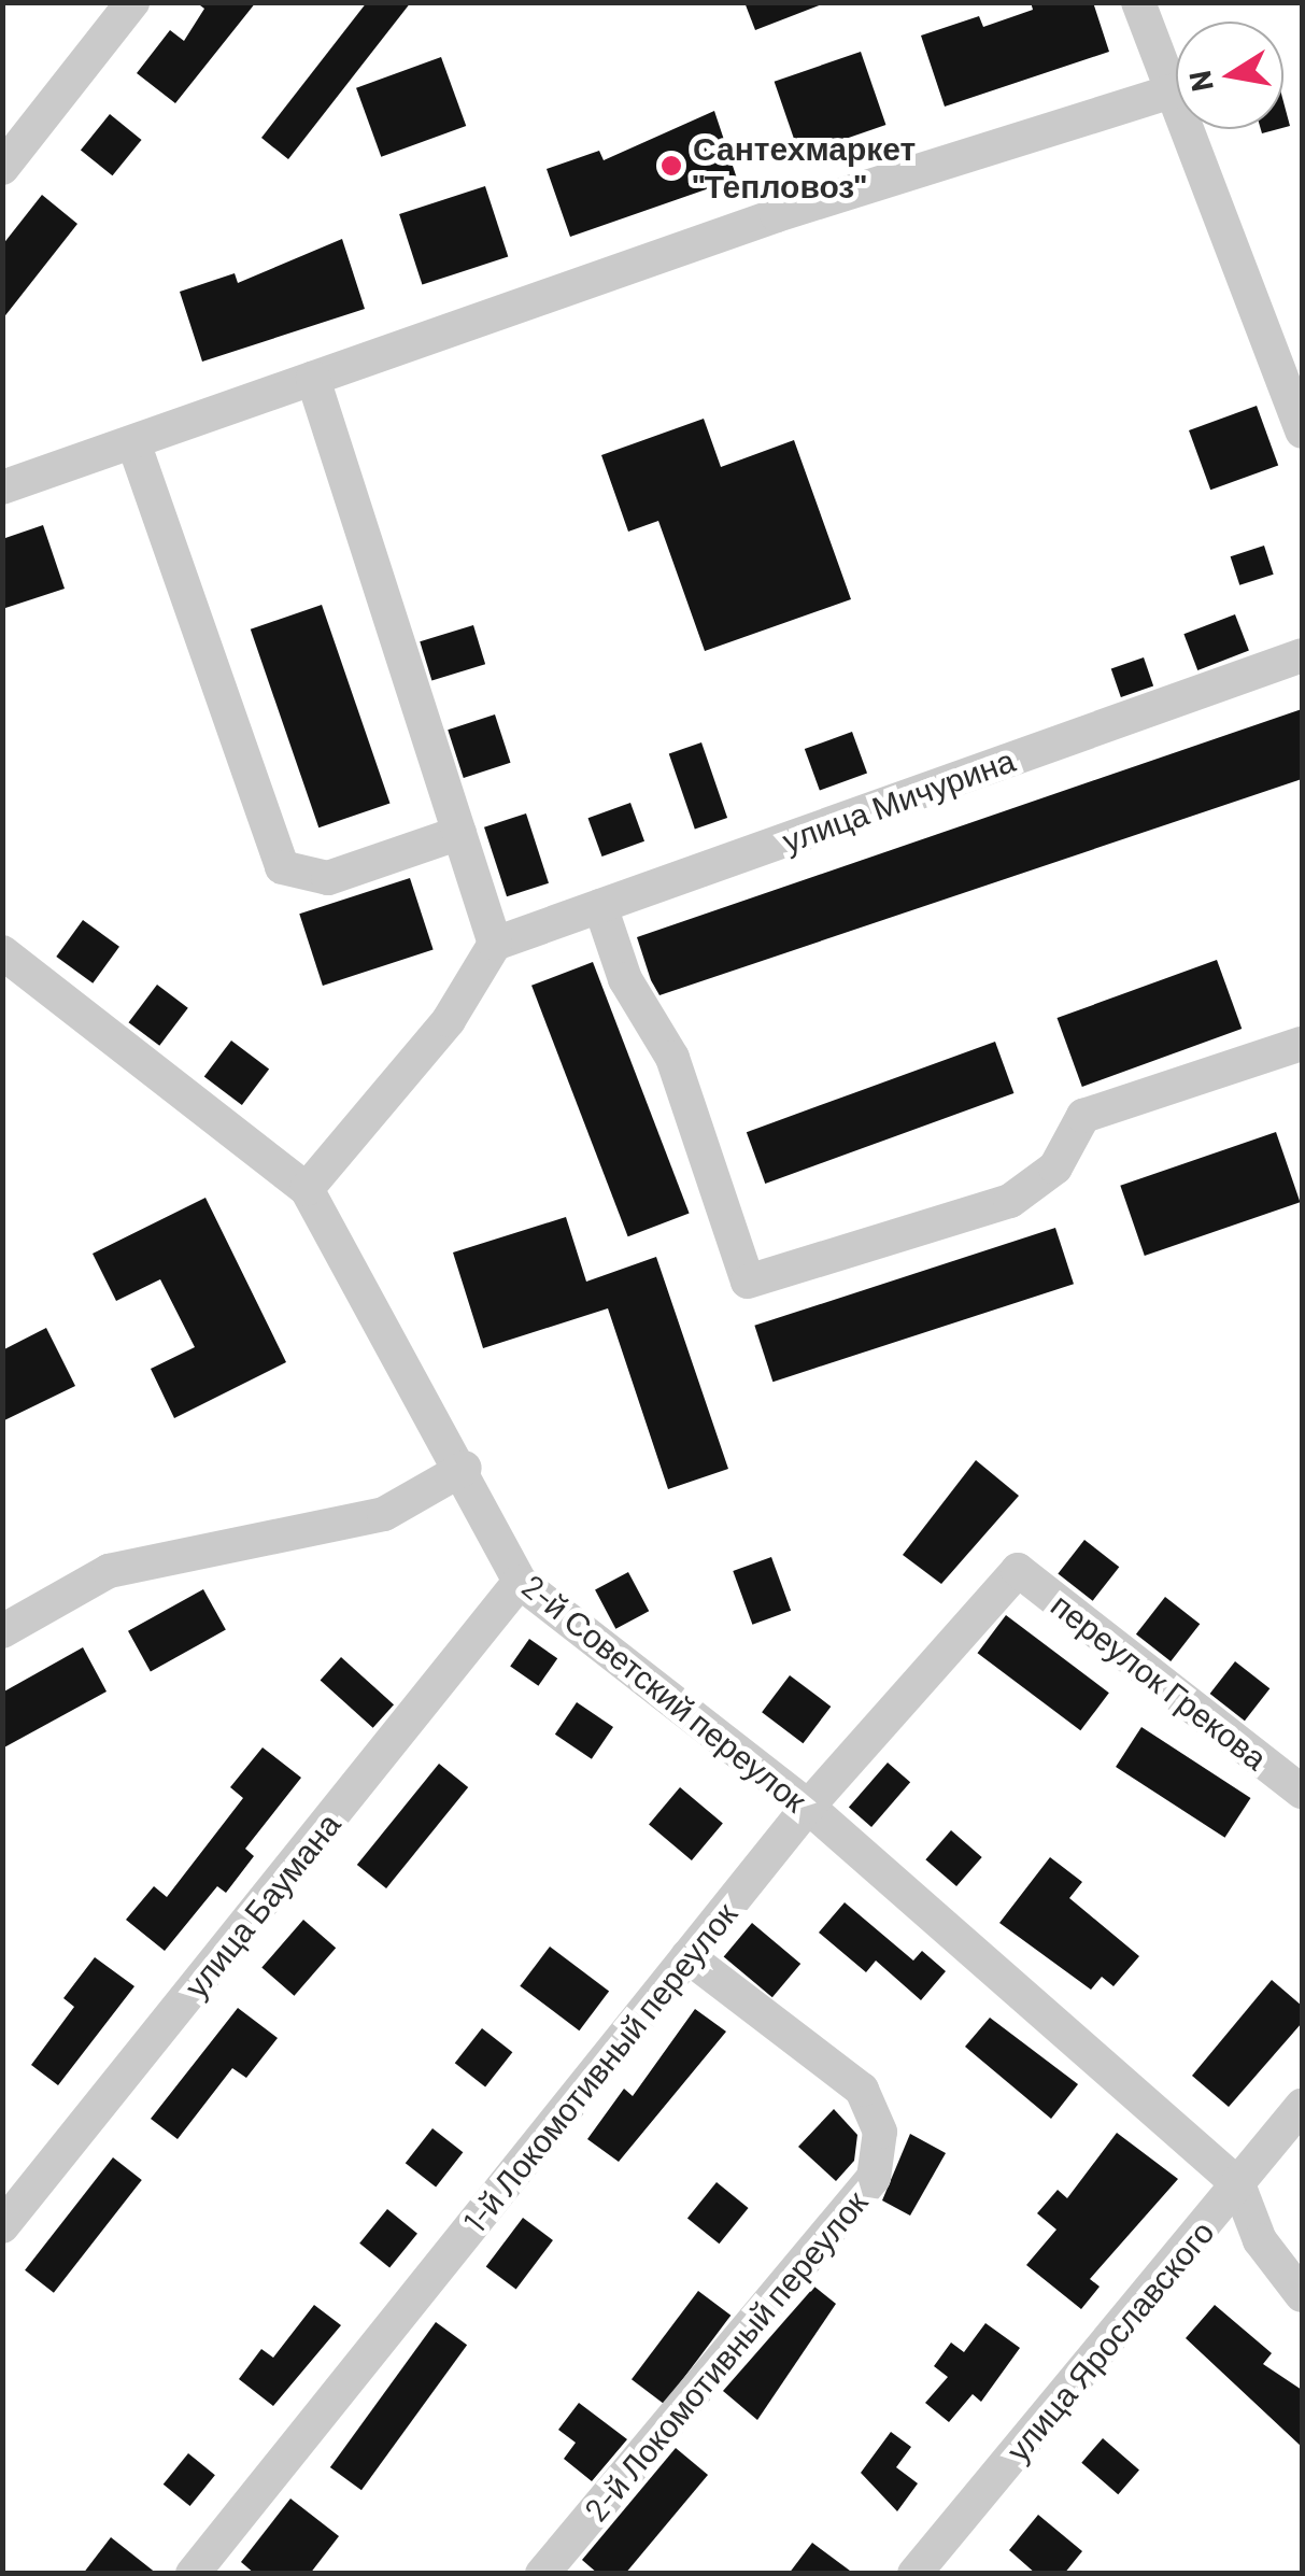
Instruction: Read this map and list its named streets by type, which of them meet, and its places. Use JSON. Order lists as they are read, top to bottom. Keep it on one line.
{"streets":{"street":["улица Мичурина","переулок Грекова","2-й Советский переулок","улица Баумана","1-й Локомотивный переулок","улица Ярославского","2-й Локомотивный переулок"]},"crossings":[["переулок Грекова","1-й Локомотивный переулок"],["2-й Советский переулок","улица Баумана"],["2-й Советский переулок","1-й Локомотивный переулок"],["2-й Советский переулок","улица Ярославского"],["1-й Локомотивный переулок","2-й Локомотивный переулок"]],"places":["Сантехмаркет \"Тепловоз\""],"north":"left"}
